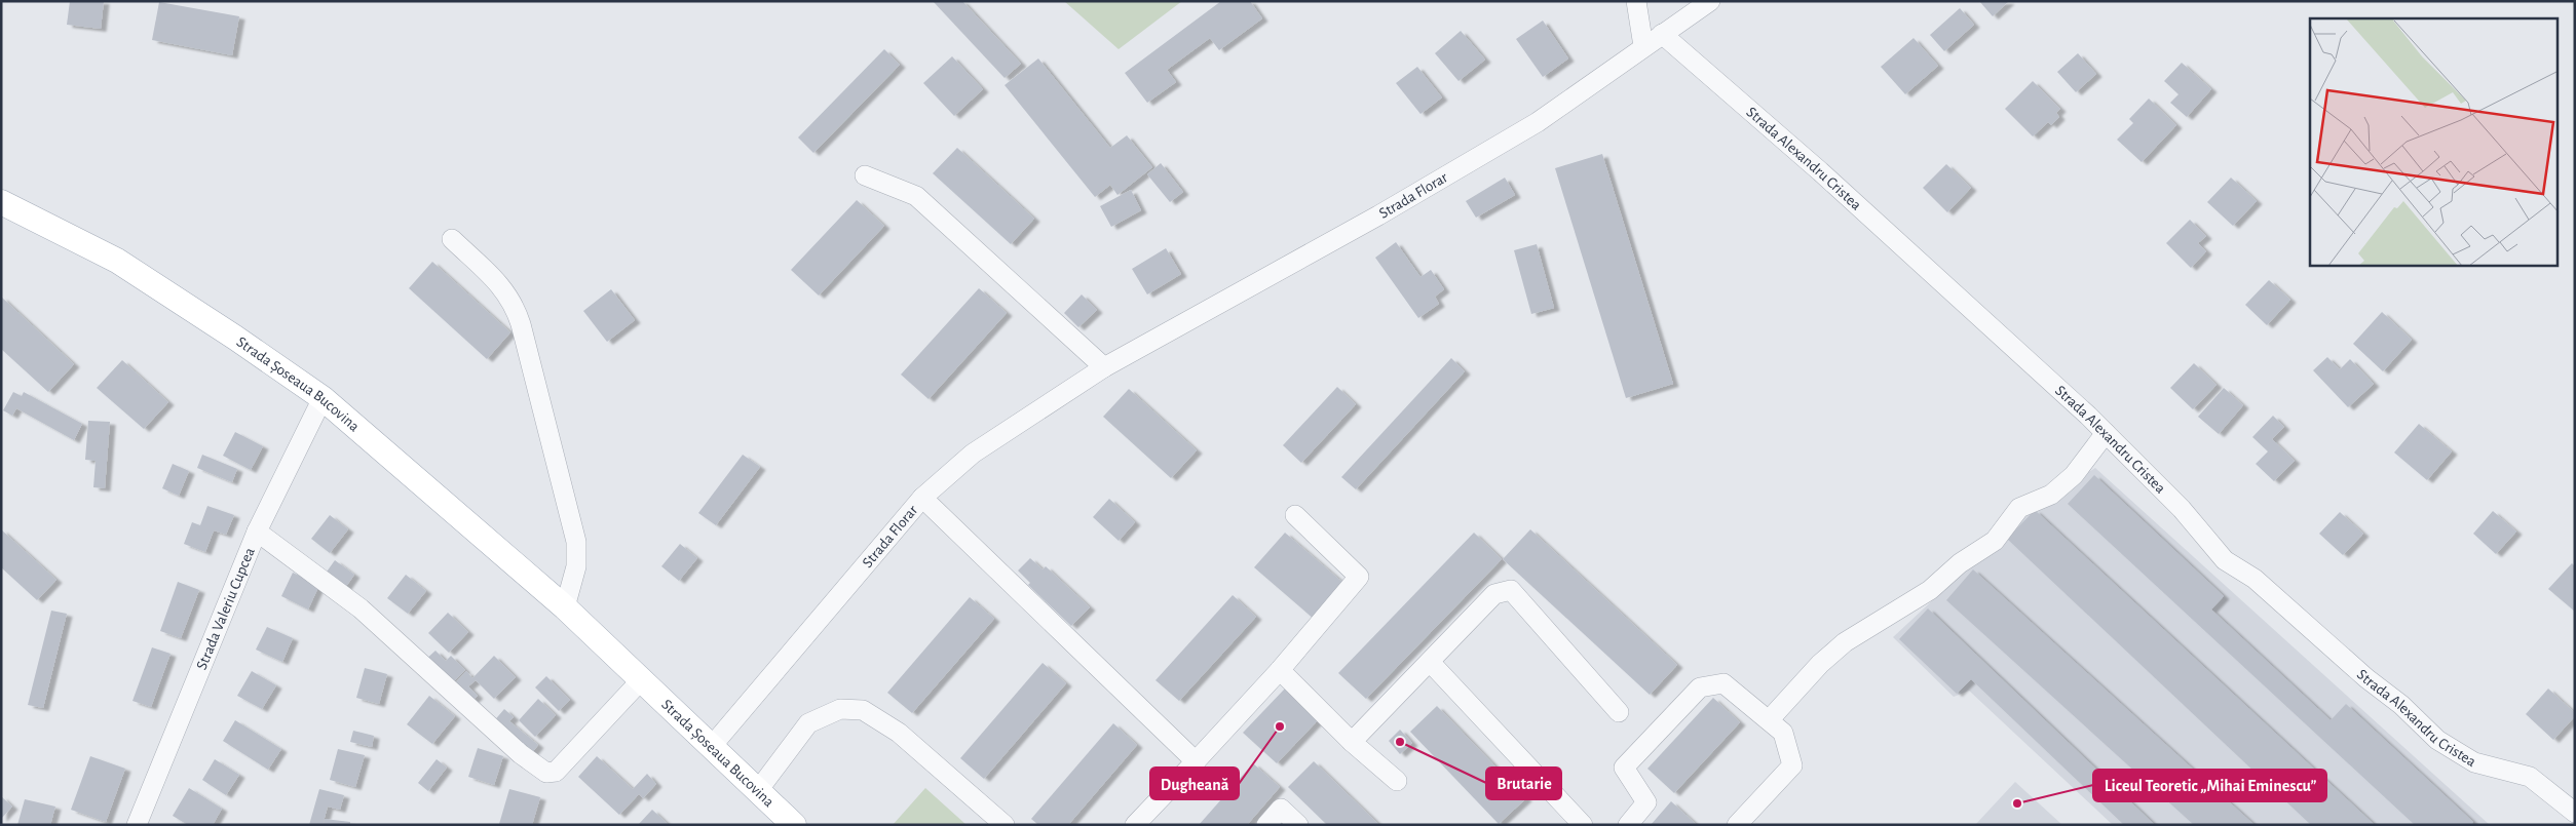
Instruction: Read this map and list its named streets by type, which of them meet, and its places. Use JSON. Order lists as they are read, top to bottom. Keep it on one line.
{"streets":{"main road":["Strada Șoseaua Bucovina"],"street":["Strada Alexandru Cristea","Strada Florar","Strada Valeriu Cupcea"]},"crossings":[["Strada Alexandru Cristea","Strada Florar"],["Strada Florar","Strada Șoseaua Bucovina"],["Strada Șoseaua Bucovina","Strada Valeriu Cupcea"]],"places":["Dugheană","Brutarie","Liceul Teoretic „Mihai Eminescu”"]}
